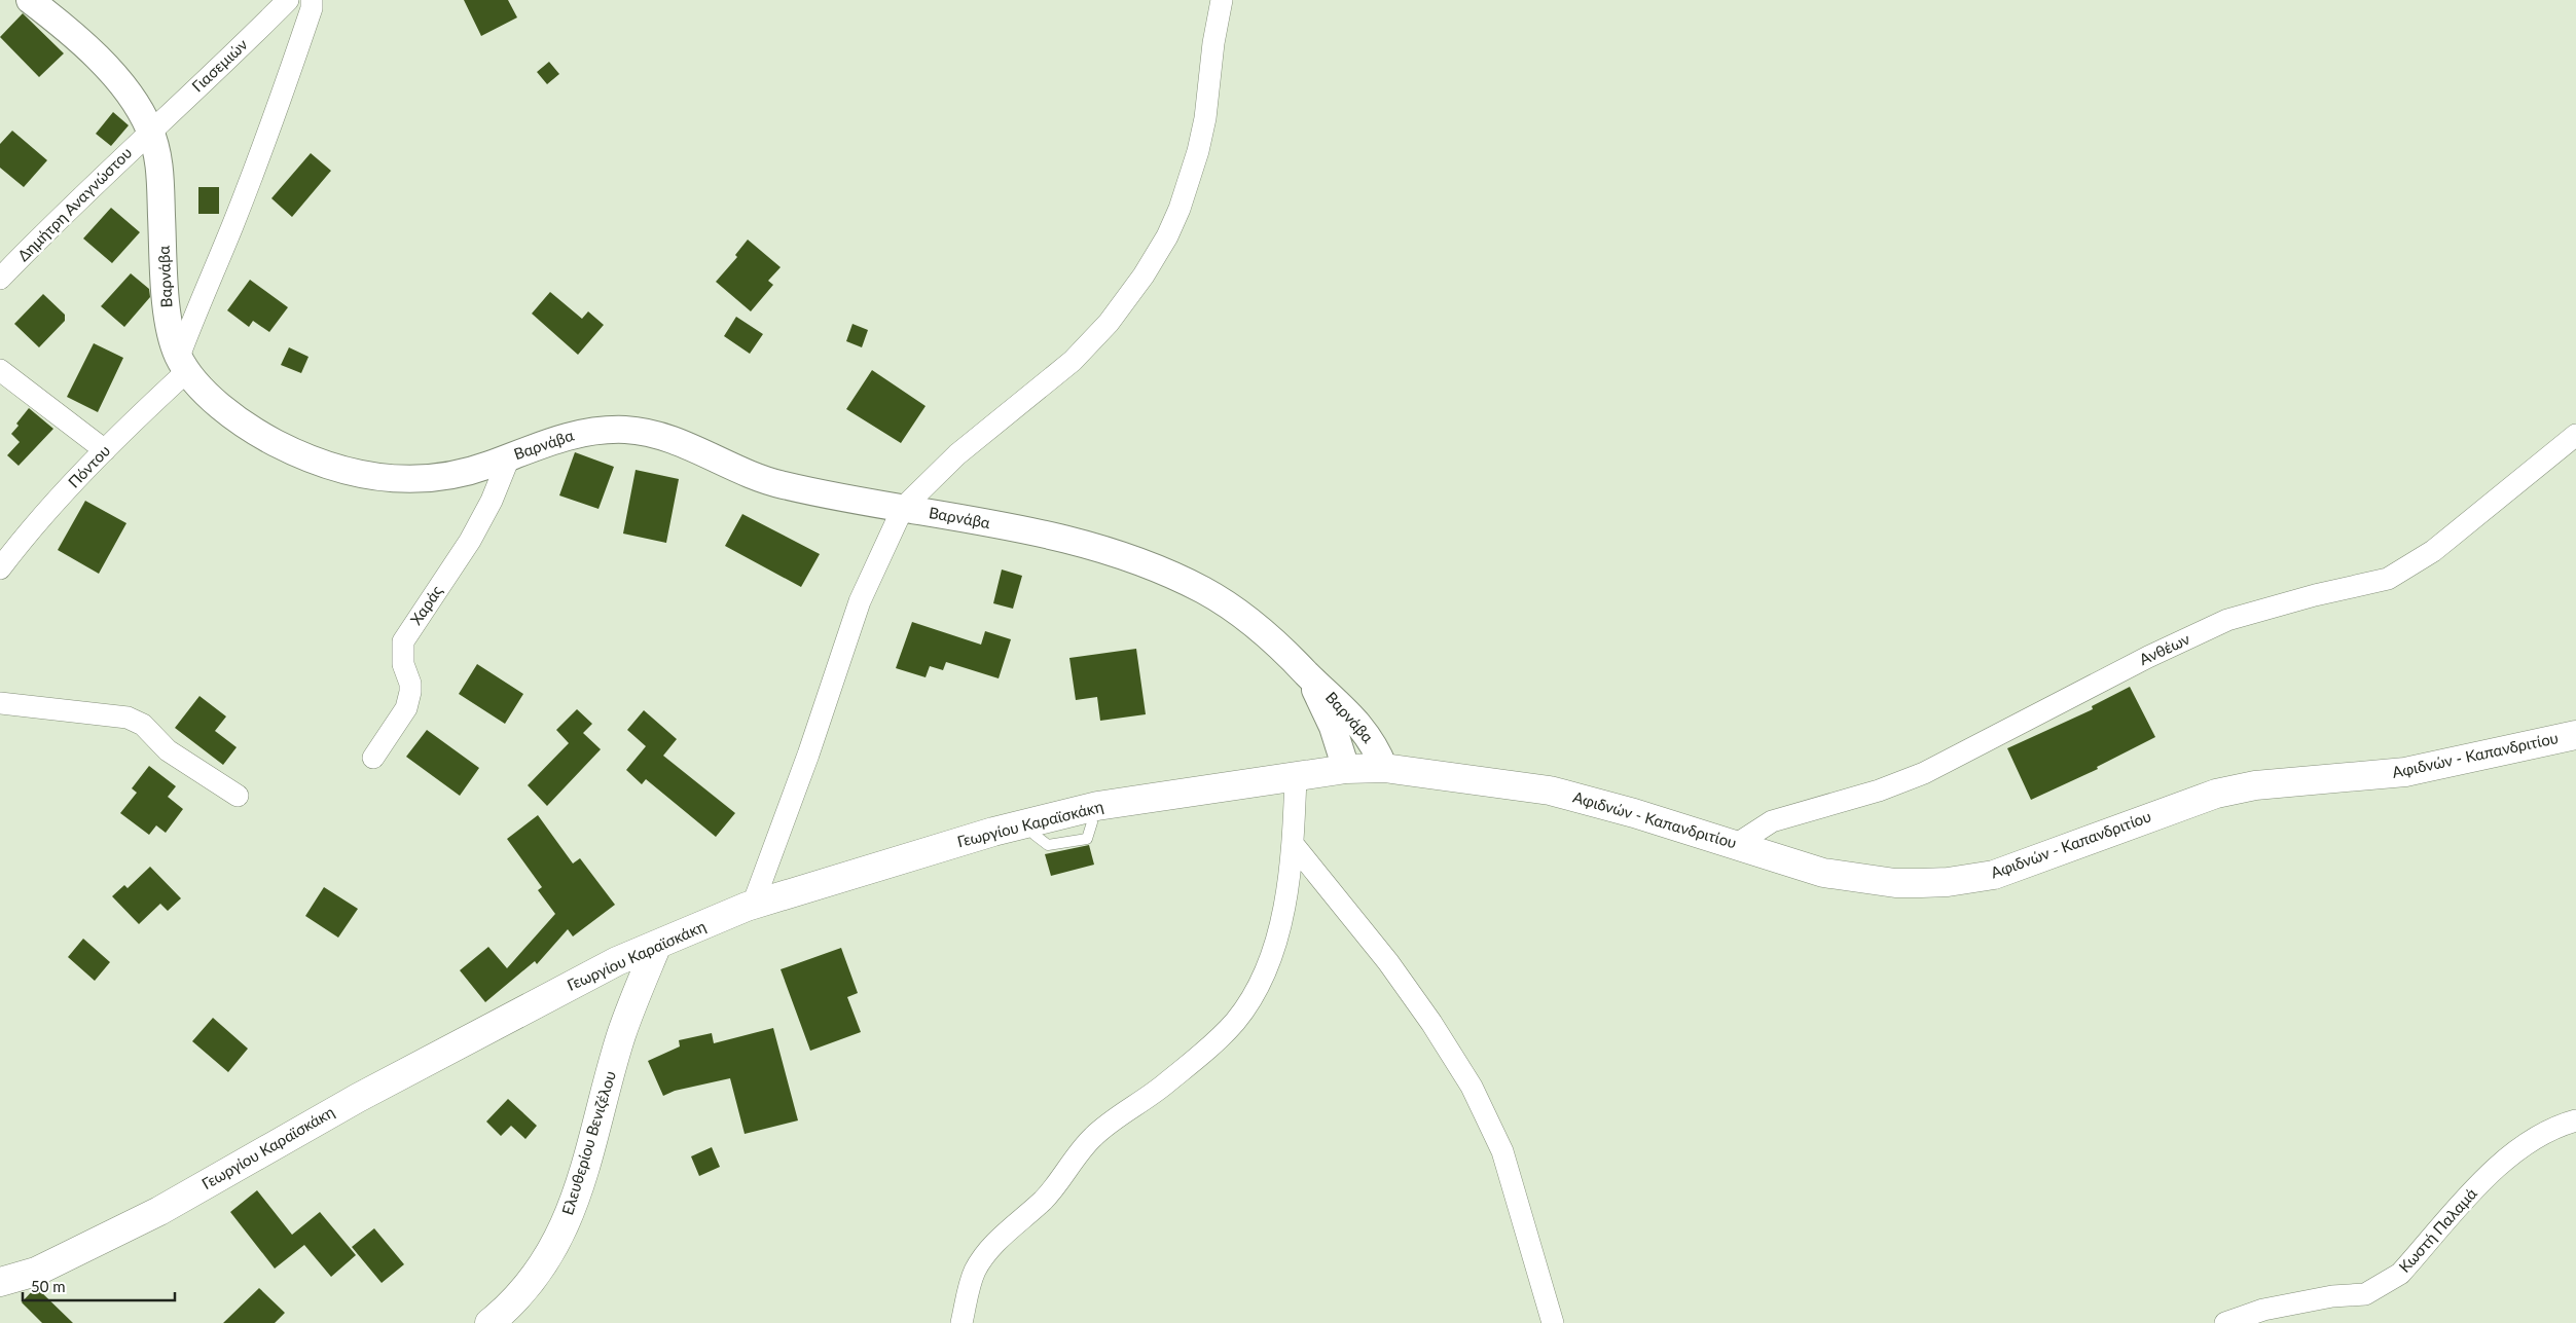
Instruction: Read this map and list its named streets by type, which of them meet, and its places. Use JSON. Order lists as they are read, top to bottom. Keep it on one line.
{"streets":{"main road":["Αφιδνών - Καπανδριτίου","Γεωργίου Καραϊσκάκη","Ελευθερίου Βενιζέλου"],"street":["Γιασεμιών","Δημήτρη Αναγνώστου","Βαρνάβα","Πόντου","Χαράς","Ανθέων","Κωστή Παλαμά"]},"crossings":[["Γιασεμιών","Δημήτρη Αναγνώστου"],["Γιασεμιών","Βαρνάβα"],["Δημήτρη Αναγνώστου","Βαρνάβα"],["Βαρνάβα","Πόντου"],["Βαρνάβα","Χαράς"],["Βαρνάβα","Αφιδνών - Καπανδριτίου"],["Ανθέων","Αφιδνών - Καπανδριτίου"],["Αφιδνών - Καπανδριτίου","Γεωργίου Καραϊσκάκη"],["Γεωργίου Καραϊσκάκη","Ελευθερίου Βενιζέλου"]],"scale_bar":"50 m"}
